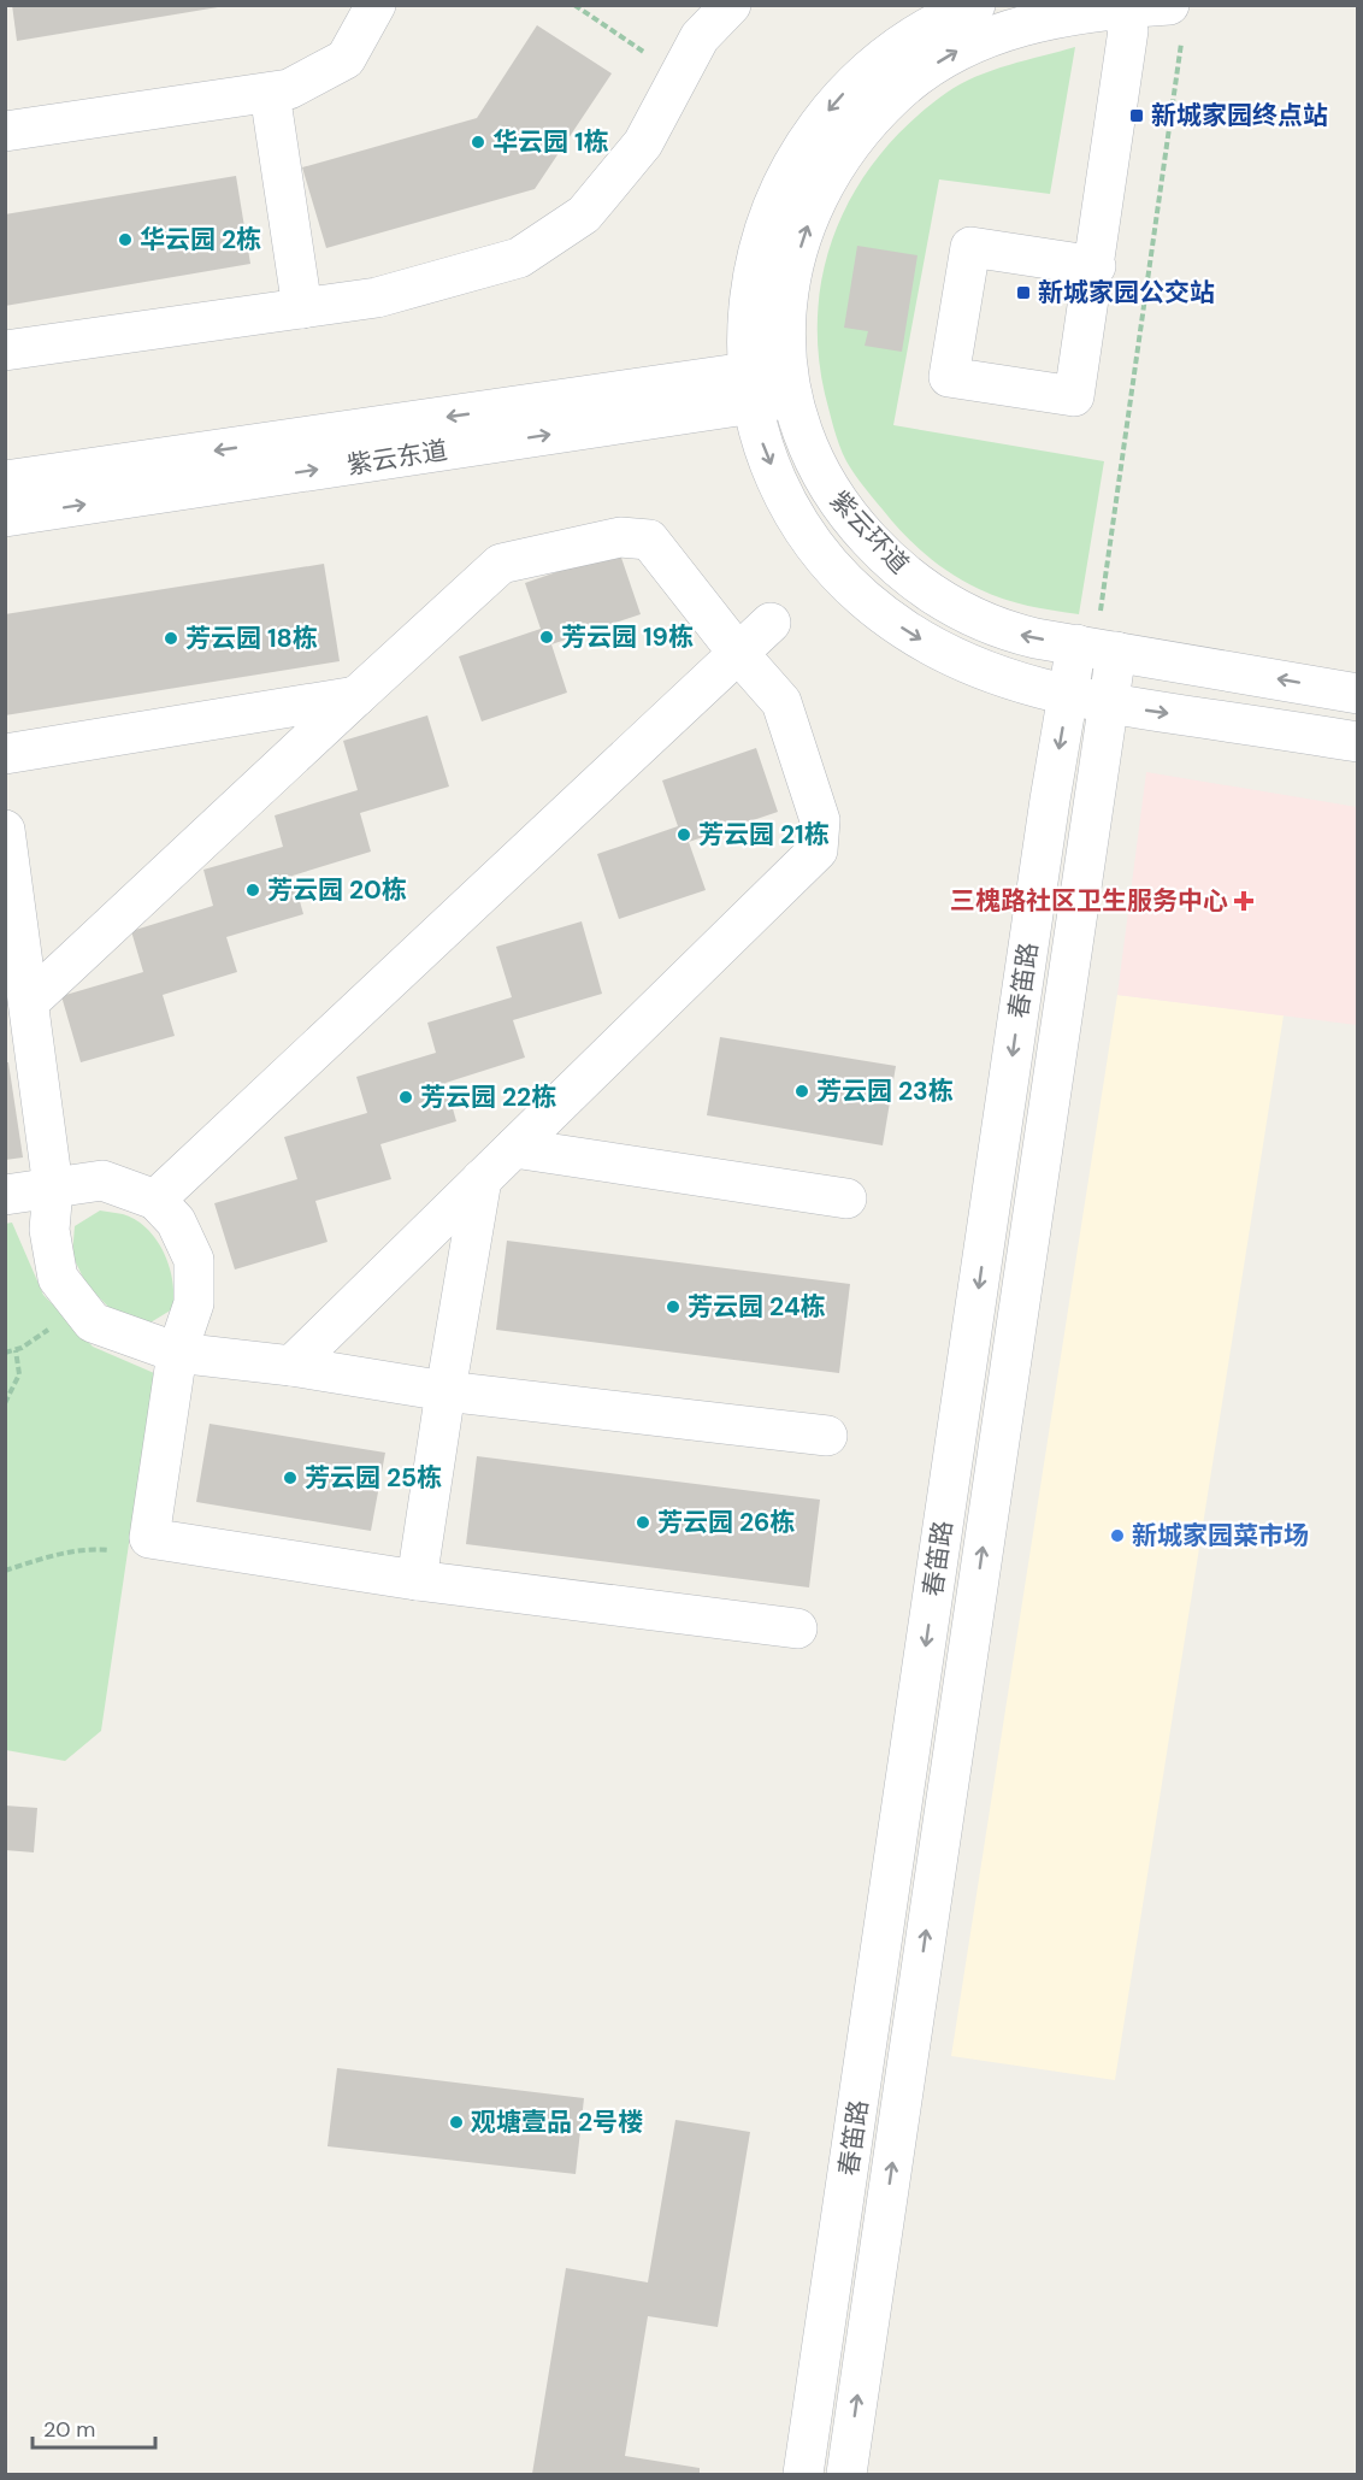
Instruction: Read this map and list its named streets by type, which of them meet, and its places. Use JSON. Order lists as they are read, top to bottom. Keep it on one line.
{"streets":{"street":["紫云东道","紫云环道","春笛路"]},"crossings":[["紫云东道","紫云环道"],["紫云环道","春笛路"]],"places":{"transit":["新城家园终点站","新城家园公交站"],"other":["华云园 1栋","华云园 2栋","芳云园 19栋","芳云园 18栋","芳云园 21栋","芳云园 20栋","芳云园 23栋","芳云园 22栋","芳云园 24栋","芳云园 25栋","芳云园 26栋","新城家园菜市场","观塘壹品 2号楼"],"health":["三槐路社区卫生服务中心"]},"scale_bar":"20 m"}
